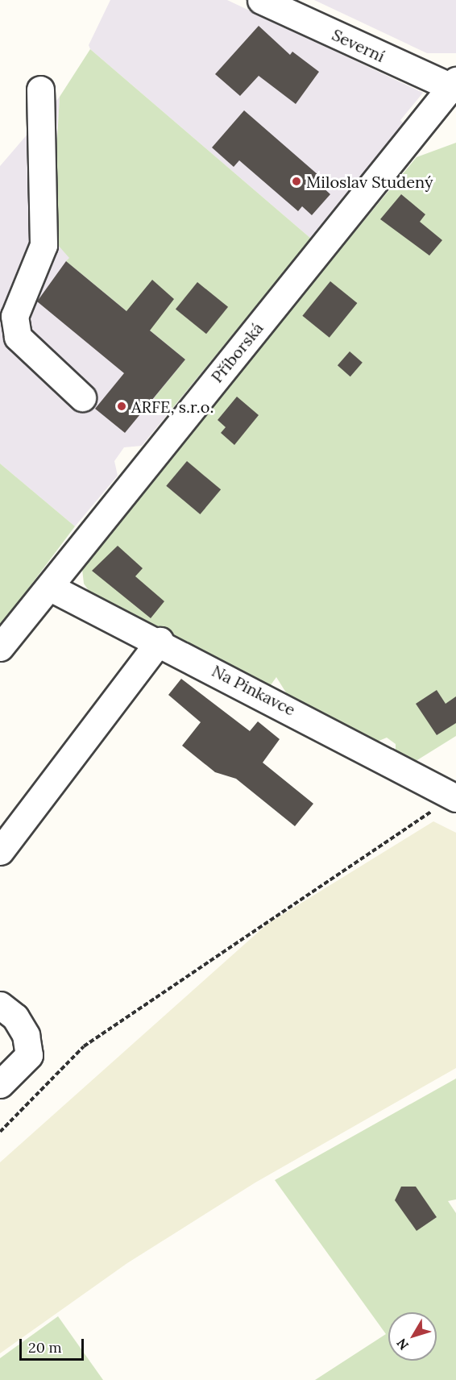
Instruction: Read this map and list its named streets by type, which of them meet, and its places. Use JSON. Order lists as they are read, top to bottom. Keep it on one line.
{"streets":{"street":["Severní","Příborská","Na Pinkavce"]},"crossings":[["Severní","Příborská"],["Příborská","Na Pinkavce"]],"places":["Miloslav Studený","ARFE, s.r.o."],"scale_bar":"20 m","north":"bottom left"}
